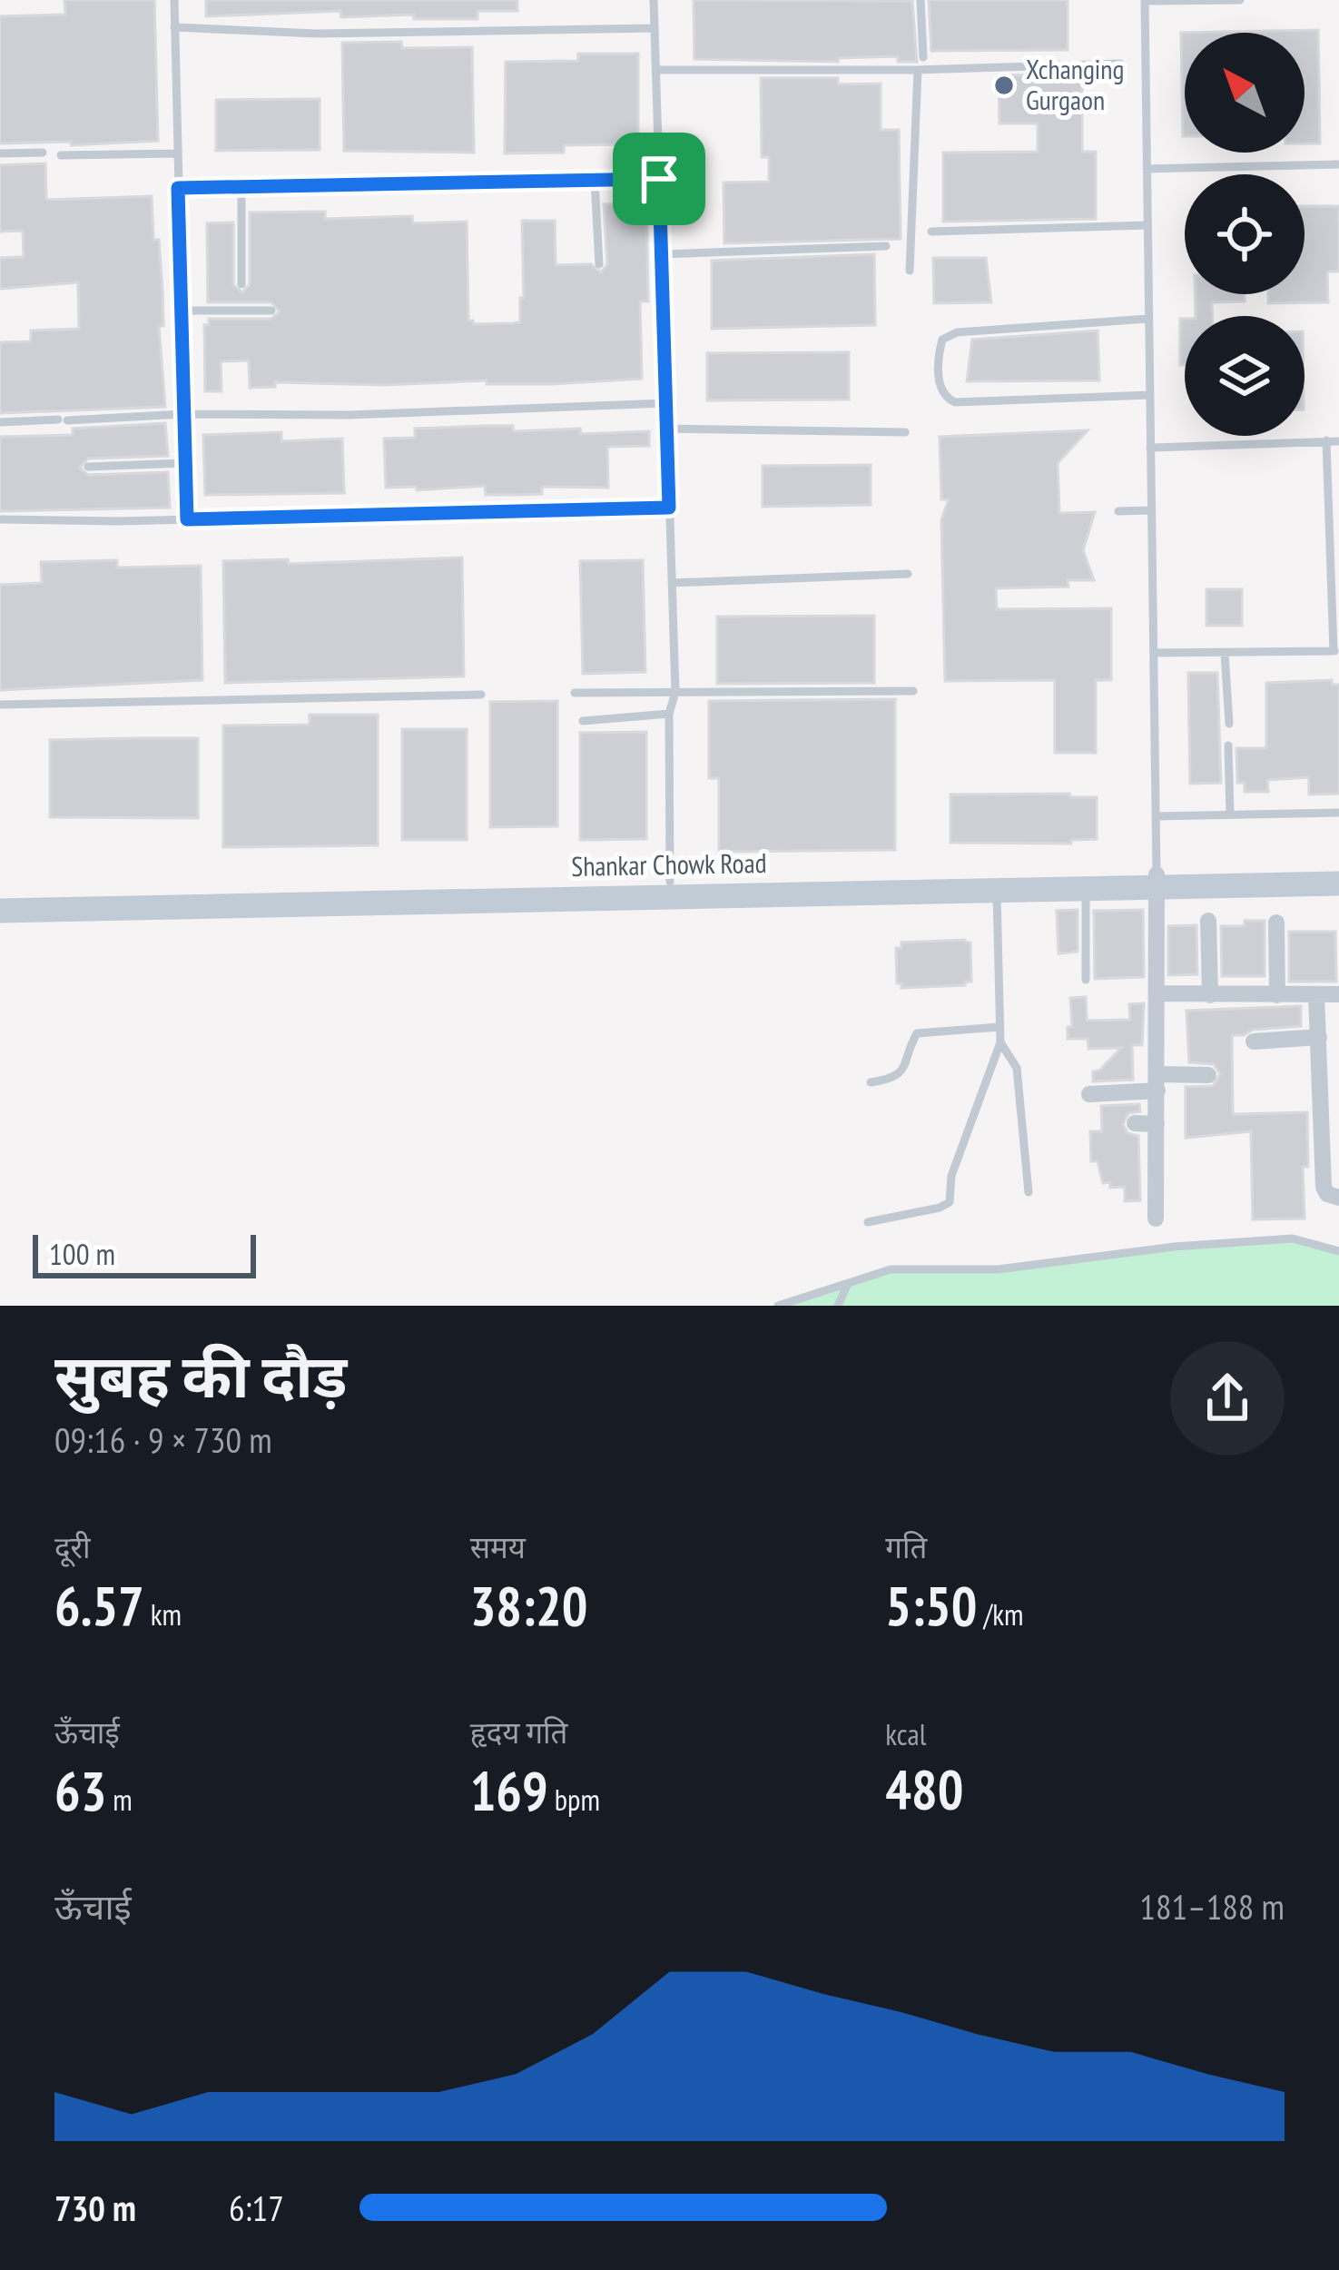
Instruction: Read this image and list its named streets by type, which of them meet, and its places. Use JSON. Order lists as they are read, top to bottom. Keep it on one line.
{"streets":{"main road":["Shankar Chowk Road"]},"places":["Xchanging Gurgaon"],"scale_bar":"100 m","north":"top left","page":{"scale":"100 m","heading":["सुबह की दौड़","09:16 · 9 × 730 m"],"stats":[["दूरी","6.57 km"],["समय","38:20"],["गति","5:50 /km"],["ऊँचाई","63 m"],["हृदय गति","169 bpm"],["kcal","480"]],"chart":["ऊँचाई","181–188 m"],"list":[{"name":"730 m","note":"6:17"}]}}
